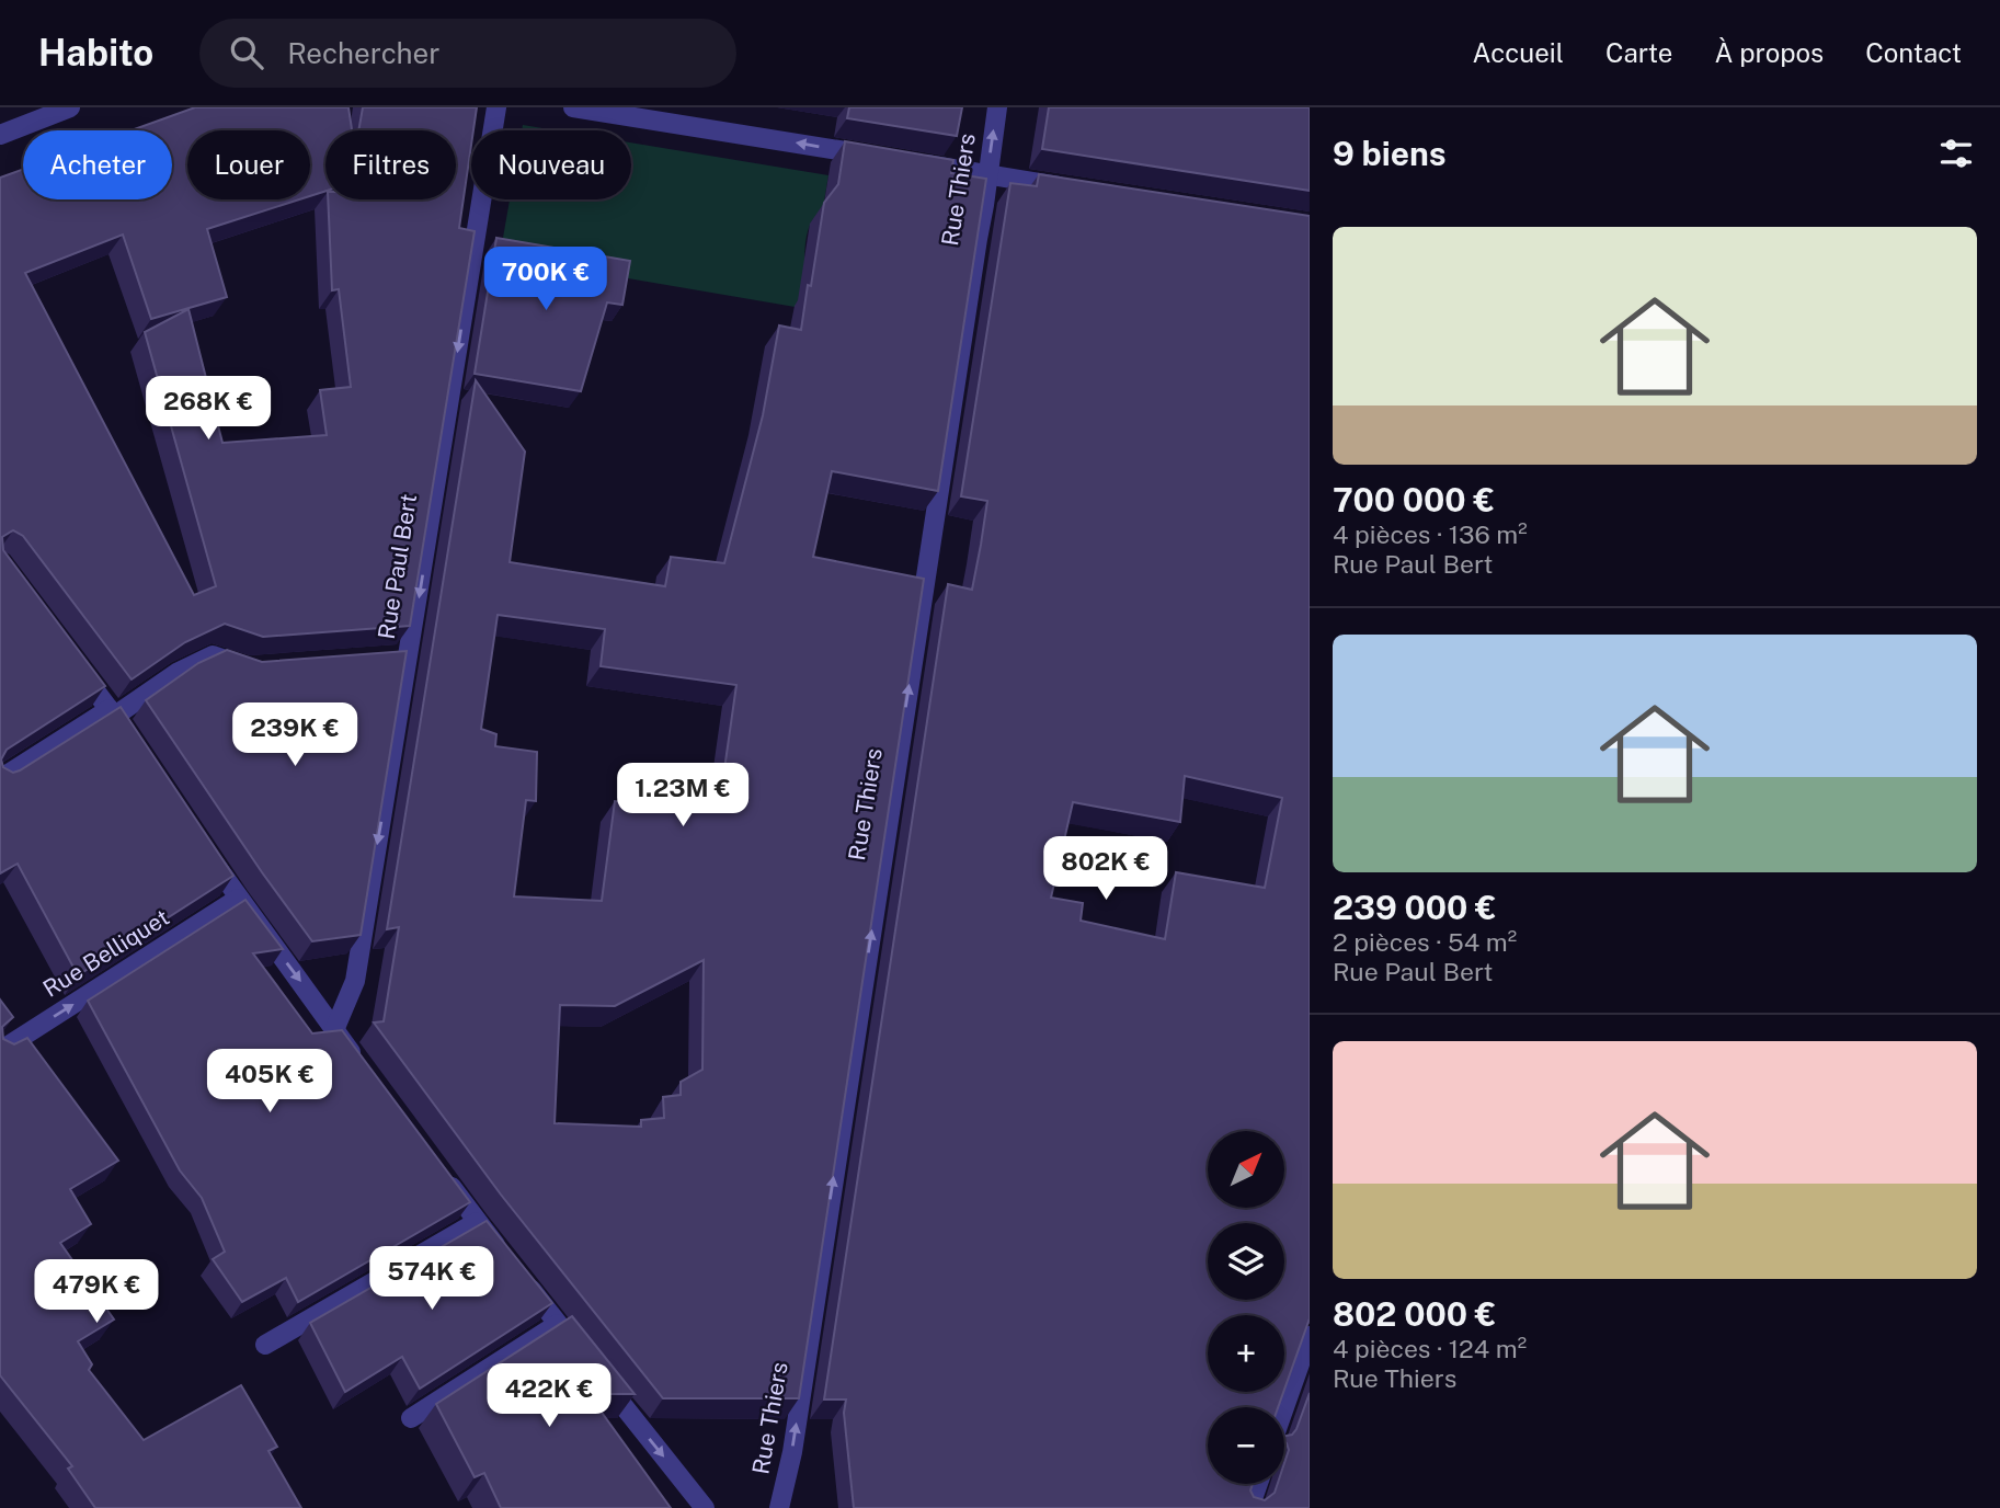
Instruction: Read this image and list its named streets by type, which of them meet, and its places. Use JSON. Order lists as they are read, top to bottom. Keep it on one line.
{"streets":{"street":["Rue Thiers","Rue Paul Bert","Rue Belliquet"]},"one_way":["Rue Thiers","Rue Paul Bert","Rue Belliquet"],"north":"top right","page":{"header":"Habito","search":"Rechercher","nav":["Accueil","Carte","À propos","Contact"],"heading":"9 biens","chip":["Acheter","Louer","Filtres","Nouveau"],"list":[{"name":"700 000 €","note":"4 pièces · 136 m² · Rue Paul Bert"},{"name":"239 000 €","note":"2 pièces · 54 m² · Rue Paul Bert"},{"name":"802 000 €","note":"4 pièces · 124 m² · Rue Thiers"}],"price":["700K €","268K €","239K €","1.23M €","802K €","405K €","574K €","479K €","422K €"],"map_buttons":["+","−"]}}
